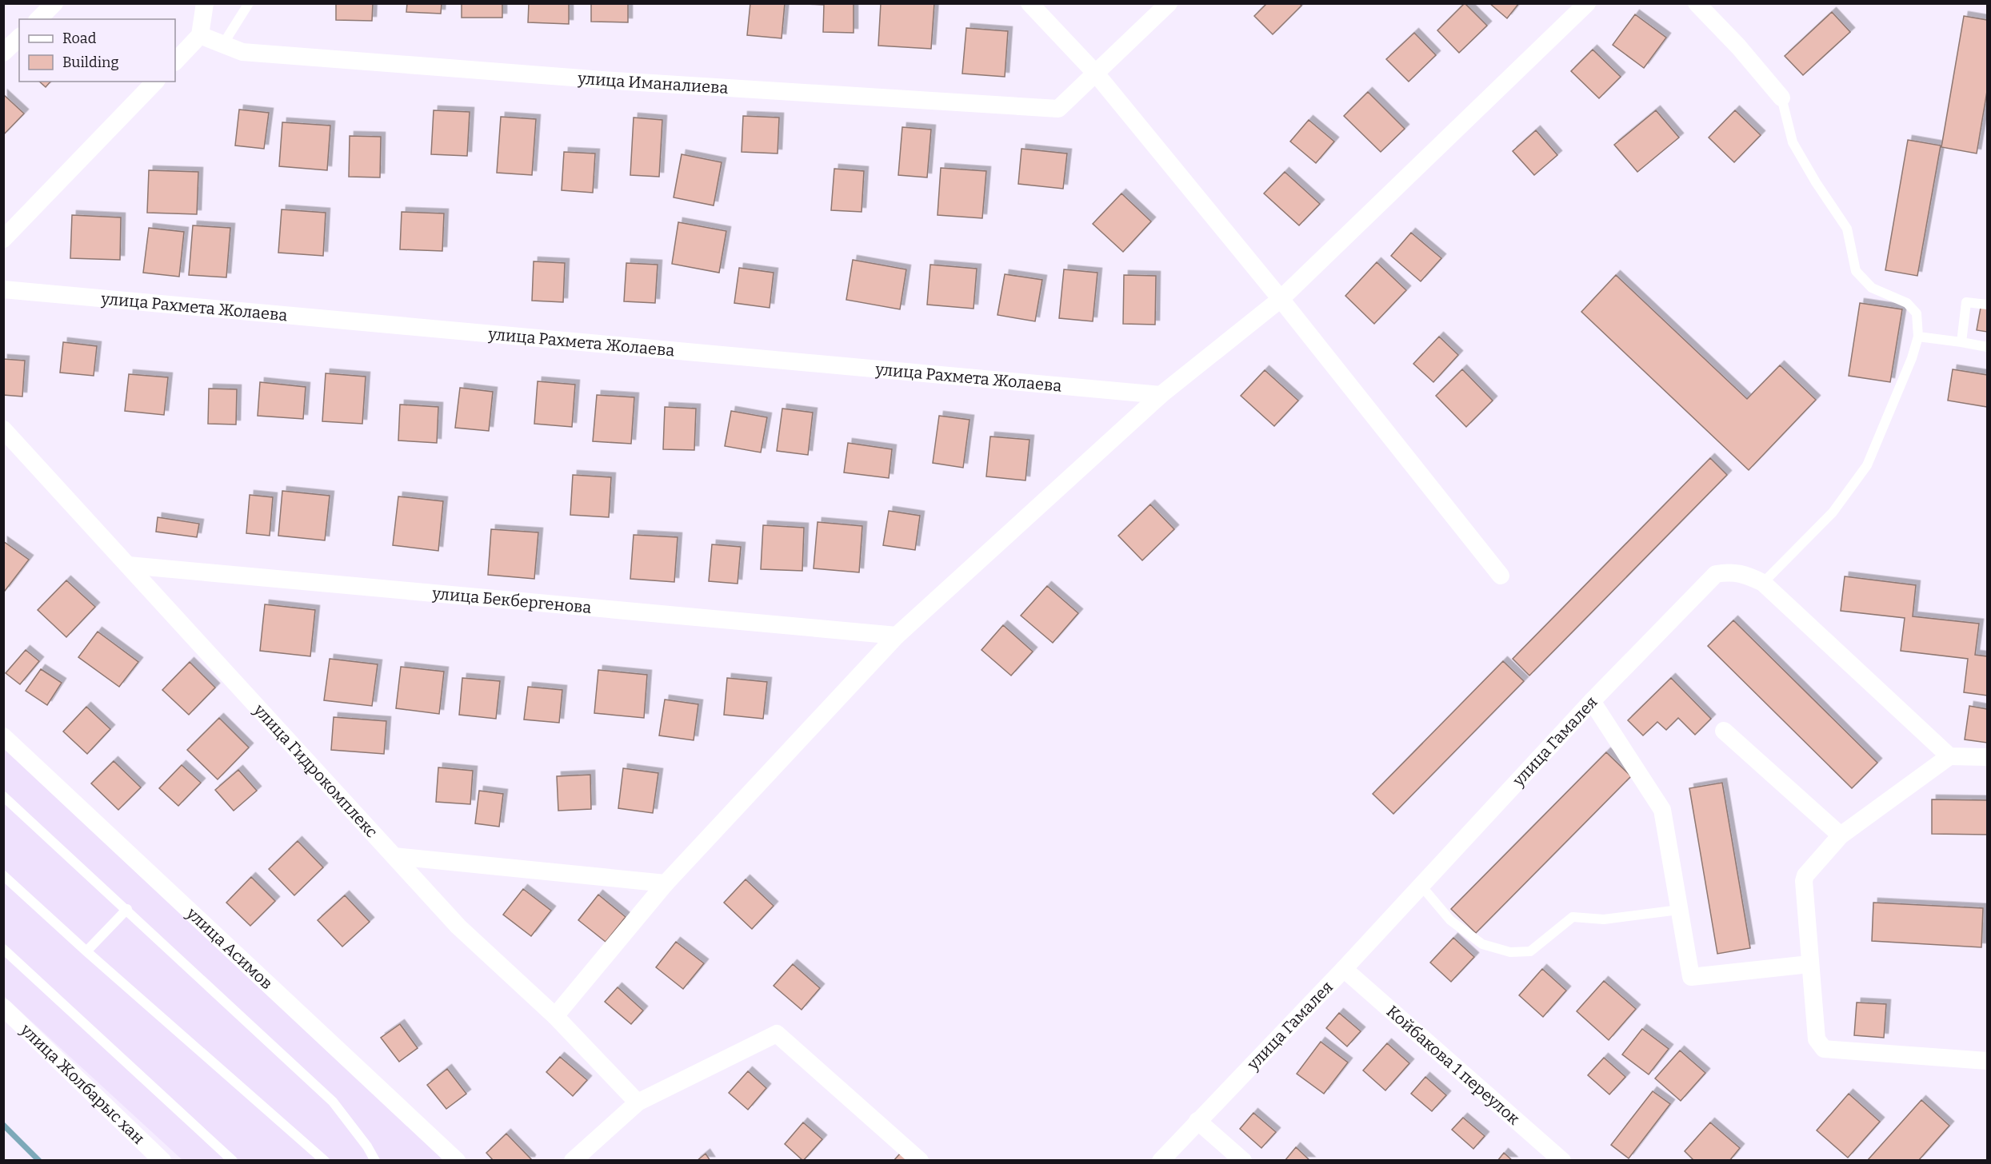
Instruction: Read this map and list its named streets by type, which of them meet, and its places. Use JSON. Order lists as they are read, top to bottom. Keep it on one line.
{"streets":{"street":["улица Иманалиева","улица Рахмета Жолаева","улица Бекбергенова","улица Гамалея","улица Гидрокомплекс","улица Асимов","Койбакова 1 переулок","улица Жолбарыс хан"]},"crossings":[["улица Бекбергенова","улица Гидрокомплекс"],["улица Гамалея","Койбакова 1 переулок"]],"legend":["Road","Building"]}
